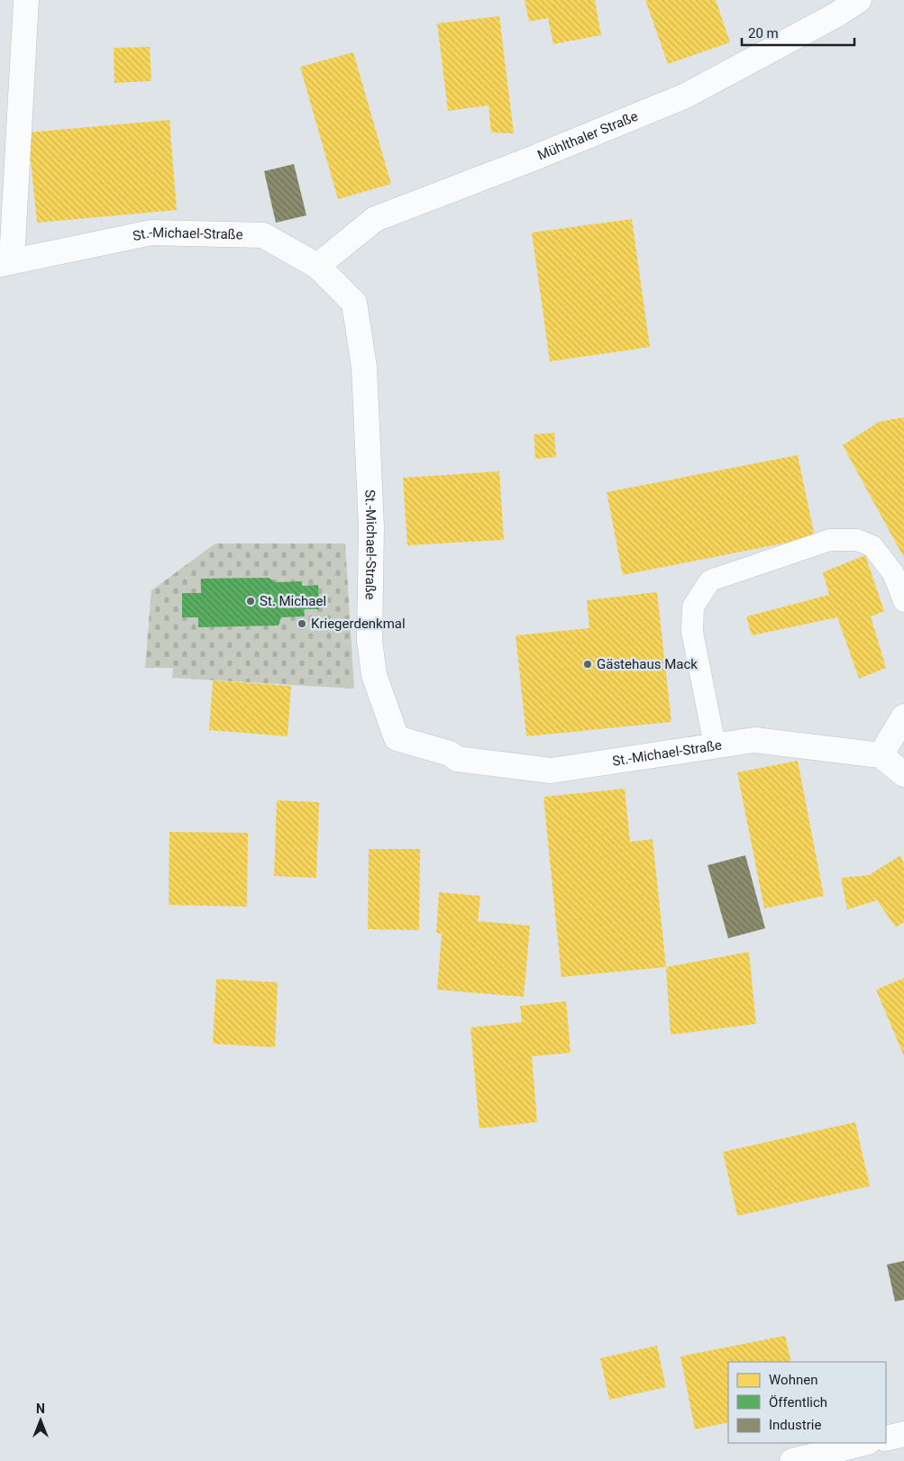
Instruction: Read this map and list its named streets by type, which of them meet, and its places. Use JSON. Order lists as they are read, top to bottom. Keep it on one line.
{"streets":{"street":["Mühlthaler Straße","St.-Michael-Straße"]},"crossings":[["Mühlthaler Straße","St.-Michael-Straße"]],"places":["St. Michael","Kriegerdenkmal","Gästehaus Mack"],"legend":["Wohnen","Öffentlich","Industrie"],"scale_bar":"20 m","north":"top"}
